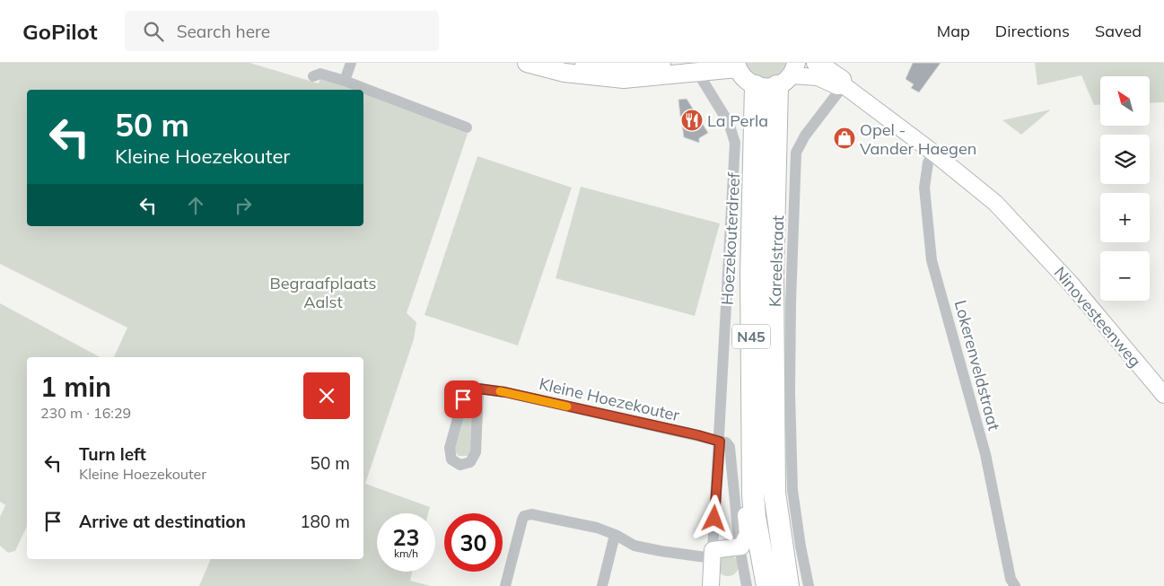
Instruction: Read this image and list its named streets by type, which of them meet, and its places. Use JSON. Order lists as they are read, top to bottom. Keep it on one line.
{"streets":{"highway":["N45"],"main road":["Hoezekouterdreef","Ninovesteenweg"],"street":["Kareelstraat","Lokerenveldstraat","Kleine Hoezekouter"]},"crossings":[["Hoezekouterdreef","Kleine Hoezekouter"],["Kareelstraat","Ninovesteenweg"],["Ninovesteenweg","Lokerenveldstraat"]],"parks":["Begraafplaats Aalst"],"places":{"restaurant":["La Perla"],"shop":["Opel - Vander Haegen"]},"north":"top left","page":{"header":"GoPilot","search":"Search here","nav":["Map","Directions","Saved"],"map_buttons":["+","−"],"turn":["50 m","Kleine Hoezekouter"],"heading":["1 min","230 m · 16:29"],"list":[{"name":"Turn left","note":"Kleine Hoezekouter","value":"50 m"},{"name":"Arrive at destination","value":"180 m"}],"speed":"23 km/h","limit":"30"}}
